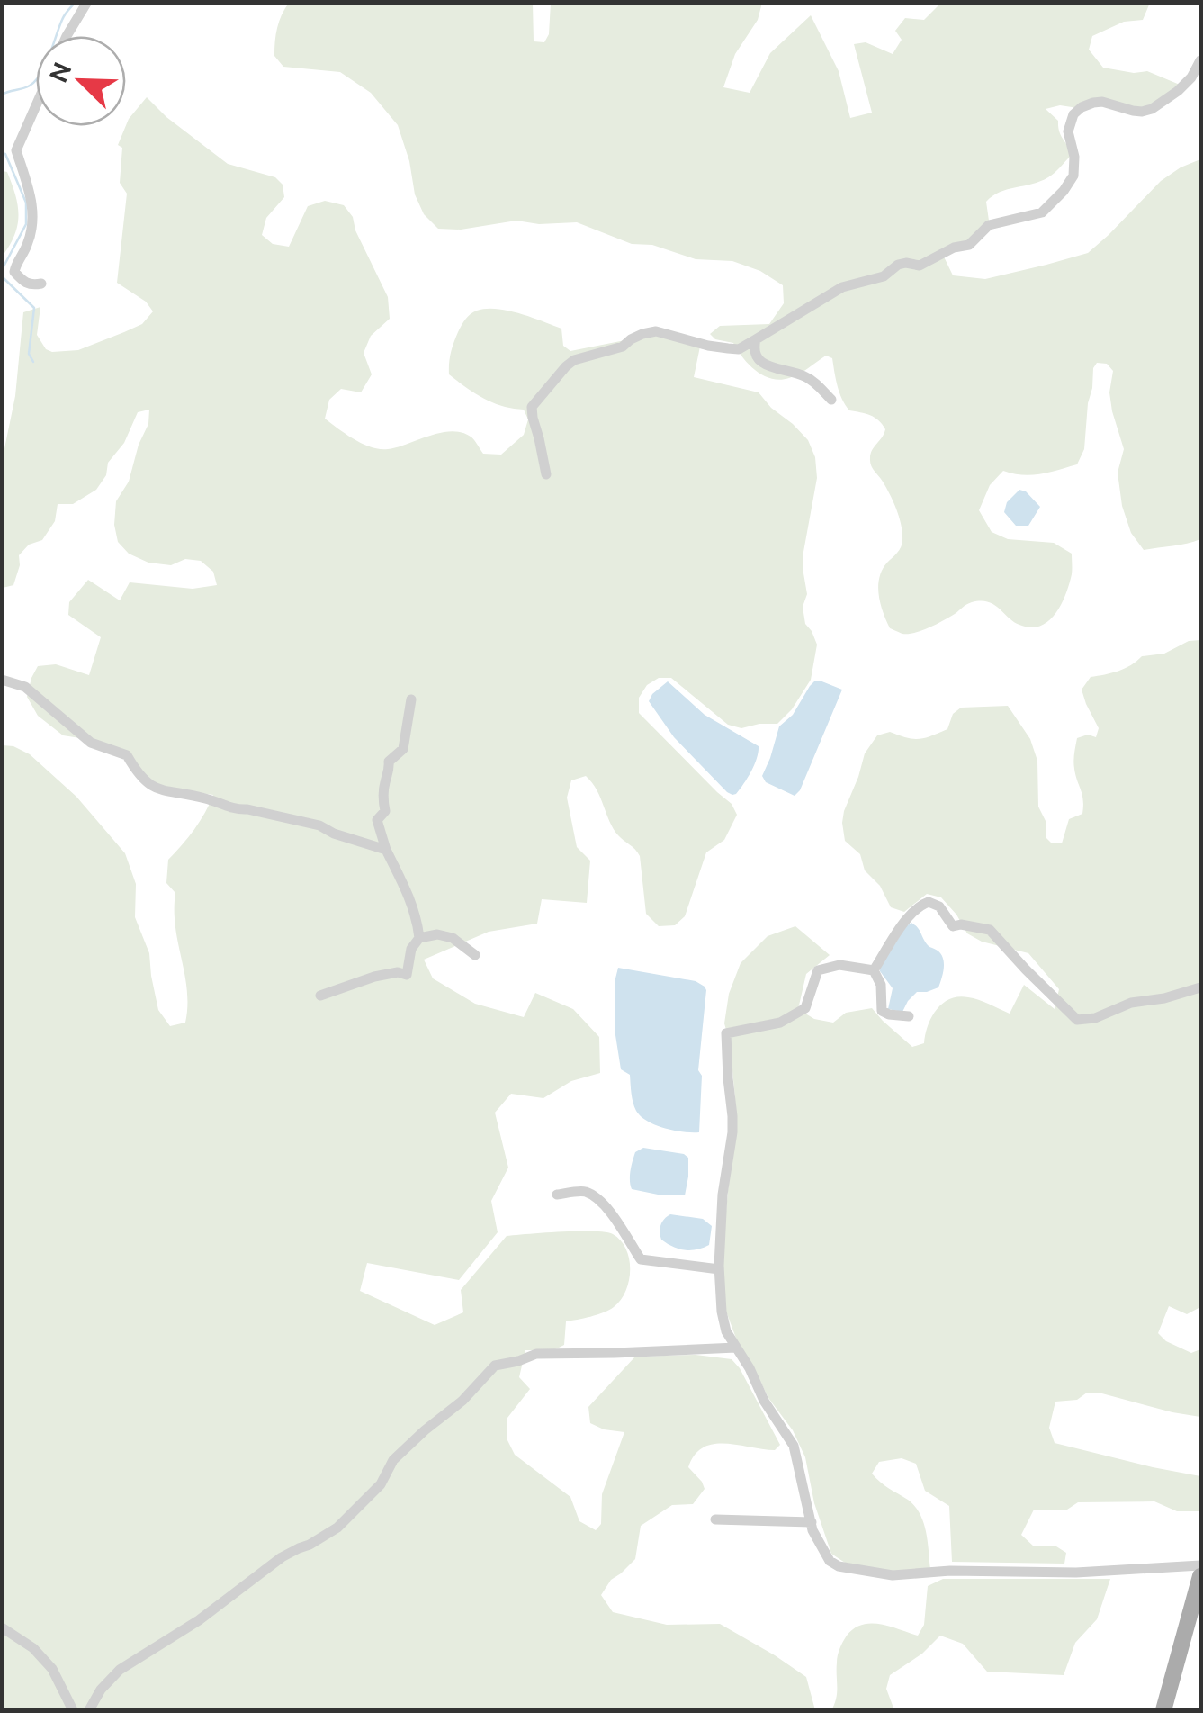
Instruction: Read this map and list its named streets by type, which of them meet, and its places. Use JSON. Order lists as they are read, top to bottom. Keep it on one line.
{"north":"top left"}
